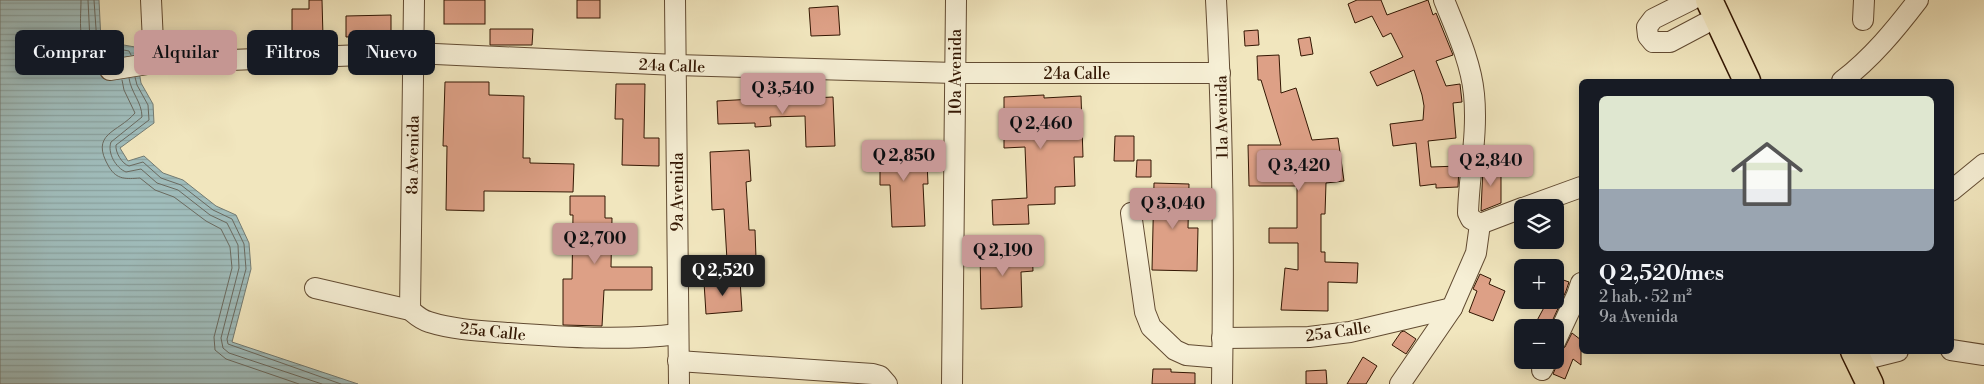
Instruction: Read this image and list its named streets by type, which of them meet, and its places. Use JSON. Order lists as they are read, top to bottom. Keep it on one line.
{"streets":{"street":["24a Calle","10a Avenida","11a Avenida","8a Avenida","9a Avenida","25a Calle"]},"crossings":[["24a Calle","10a Avenida"],["24a Calle","11a Avenida"],["24a Calle","9a Avenida"],["11a Avenida","25a Calle"],["8a Avenida","25a Calle"],["9a Avenida","25a Calle"]],"page":{"chip":["Comprar","Alquilar","Filtros","Nuevo"],"price":["Q 3,540","Q 2,460","Q 2,850","Q 2,840","Q 3,420","Q 3,040","Q 2,700","Q 2,190","Q 2,520"],"list":[{"name":"Q 2,520/mes","note":"2 hab. · 52 m² · 9a Avenida"}],"map_buttons":["+","−"]}}
